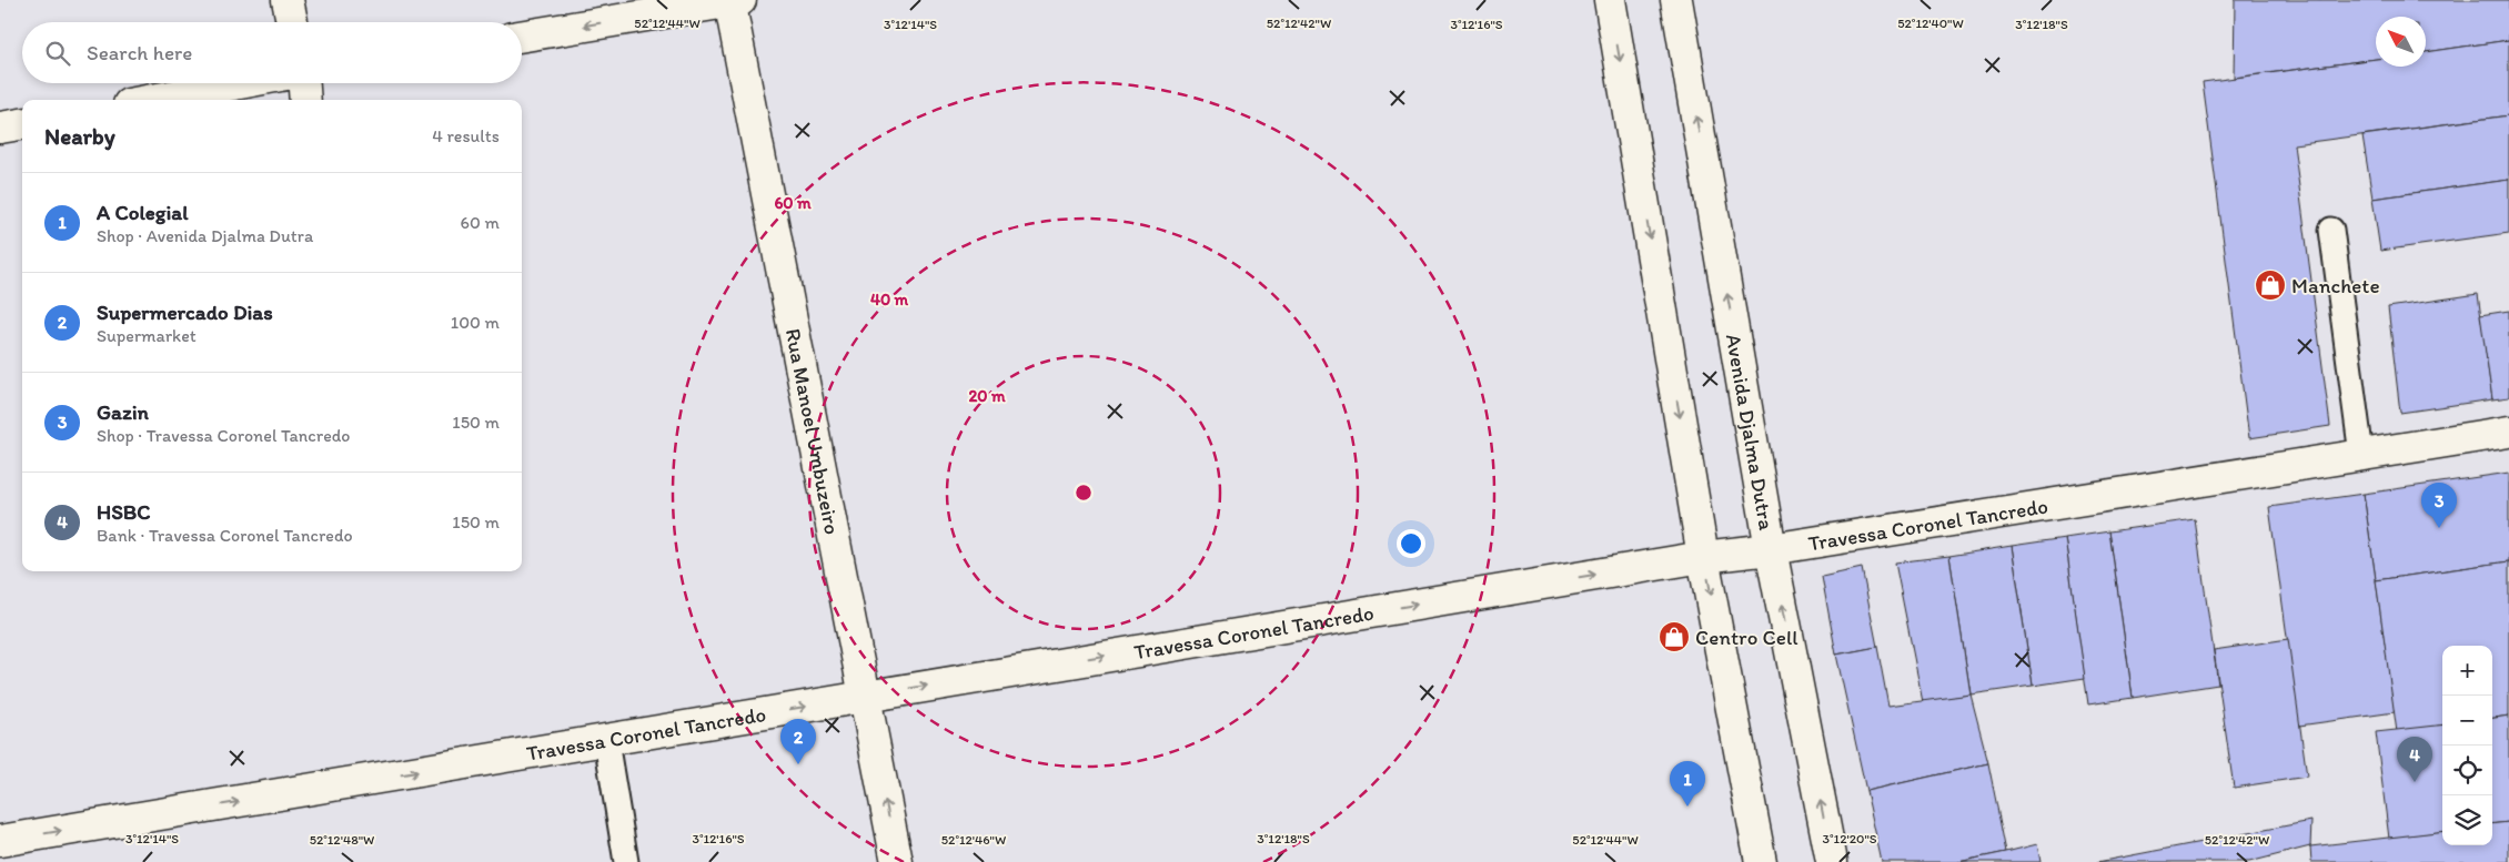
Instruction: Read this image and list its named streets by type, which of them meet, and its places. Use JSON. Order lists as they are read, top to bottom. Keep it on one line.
{"streets":{"street":["Rua Manoel Umbuzeiro","Avenida Djalma Dutra","Travessa Coronel Tancredo"]},"crossings":[["Rua Manoel Umbuzeiro","Travessa Coronel Tancredo"],["Avenida Djalma Dutra","Travessa Coronel Tancredo"]],"one_way":["Travessa Coronel Tancredo"],"places":{"shop":["Manchete","Centro Cell"]},"north":"top left","page":{"search":"Search here","heading":["Nearby","4 results"],"list":[{"mark":"1","name":"A Colegial","note":"Shop · Avenida Djalma Dutra","value":"60 m"},{"mark":"2","name":"Supermercado Dias","note":"Supermarket","value":"100 m"},{"mark":"3","name":"Gazin","note":"Shop · Travessa Coronel Tancredo","value":"150 m"},{"mark":"4","name":"HSBC","note":"Bank · Travessa Coronel Tancredo","value":"150 m"}],"pins":["3","2","4","1"],"map_buttons":["+","−"]},"coordinates":["52°12'44\"W","52°12'42\"W","52°12'40\"W","3°12'16\"S","3°12'14\"S","3°12'18\"S","3°12'20\"S","52°12'48\"W","52°12'46\"W"],"rings":["60 m","40 m","20 m"]}
